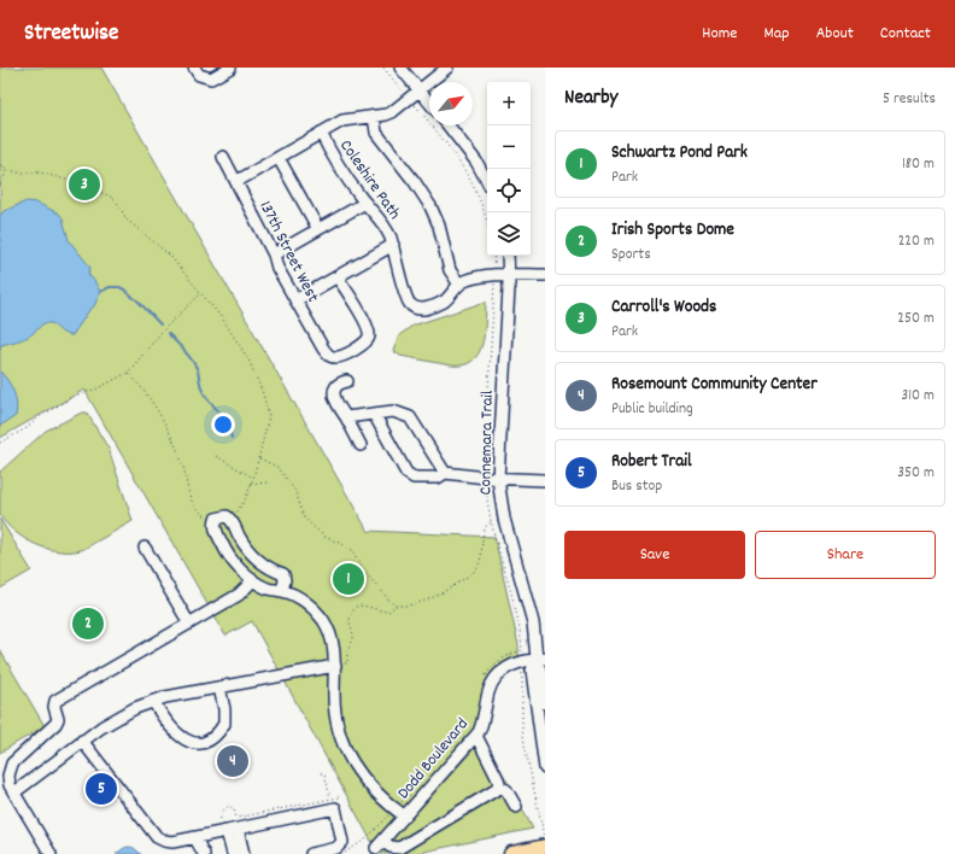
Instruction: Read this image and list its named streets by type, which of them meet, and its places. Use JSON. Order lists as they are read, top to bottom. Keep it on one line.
{"streets":{"street":["Coleshire Path","137th Street West","Connemara Trail","Dodd Boulevard"]},"crossings":[["Coleshire Path","Connemara Trail"],["Connemara Trail","Dodd Boulevard"]],"north":"top right","page":{"header":"Streetwise","nav":["Home","Map","About","Contact"],"heading":["Nearby","5 results"],"map_buttons":["+","−"],"list":[{"mark":"1","name":"Schwartz Pond Park","note":"Park","value":"180 m"},{"mark":"2","name":"Irish Sports Dome","note":"Sports","value":"220 m"},{"mark":"3","name":"Carroll's Woods","note":"Park","value":"250 m"},{"mark":"4","name":"Rosemount Community Center","note":"Public building","value":"310 m"},{"mark":"5","name":"Robert Trail","note":"Bus stop","value":"350 m"}],"pins":["3","1","2","4","5"],"buttons":["Save","Share"]}}
